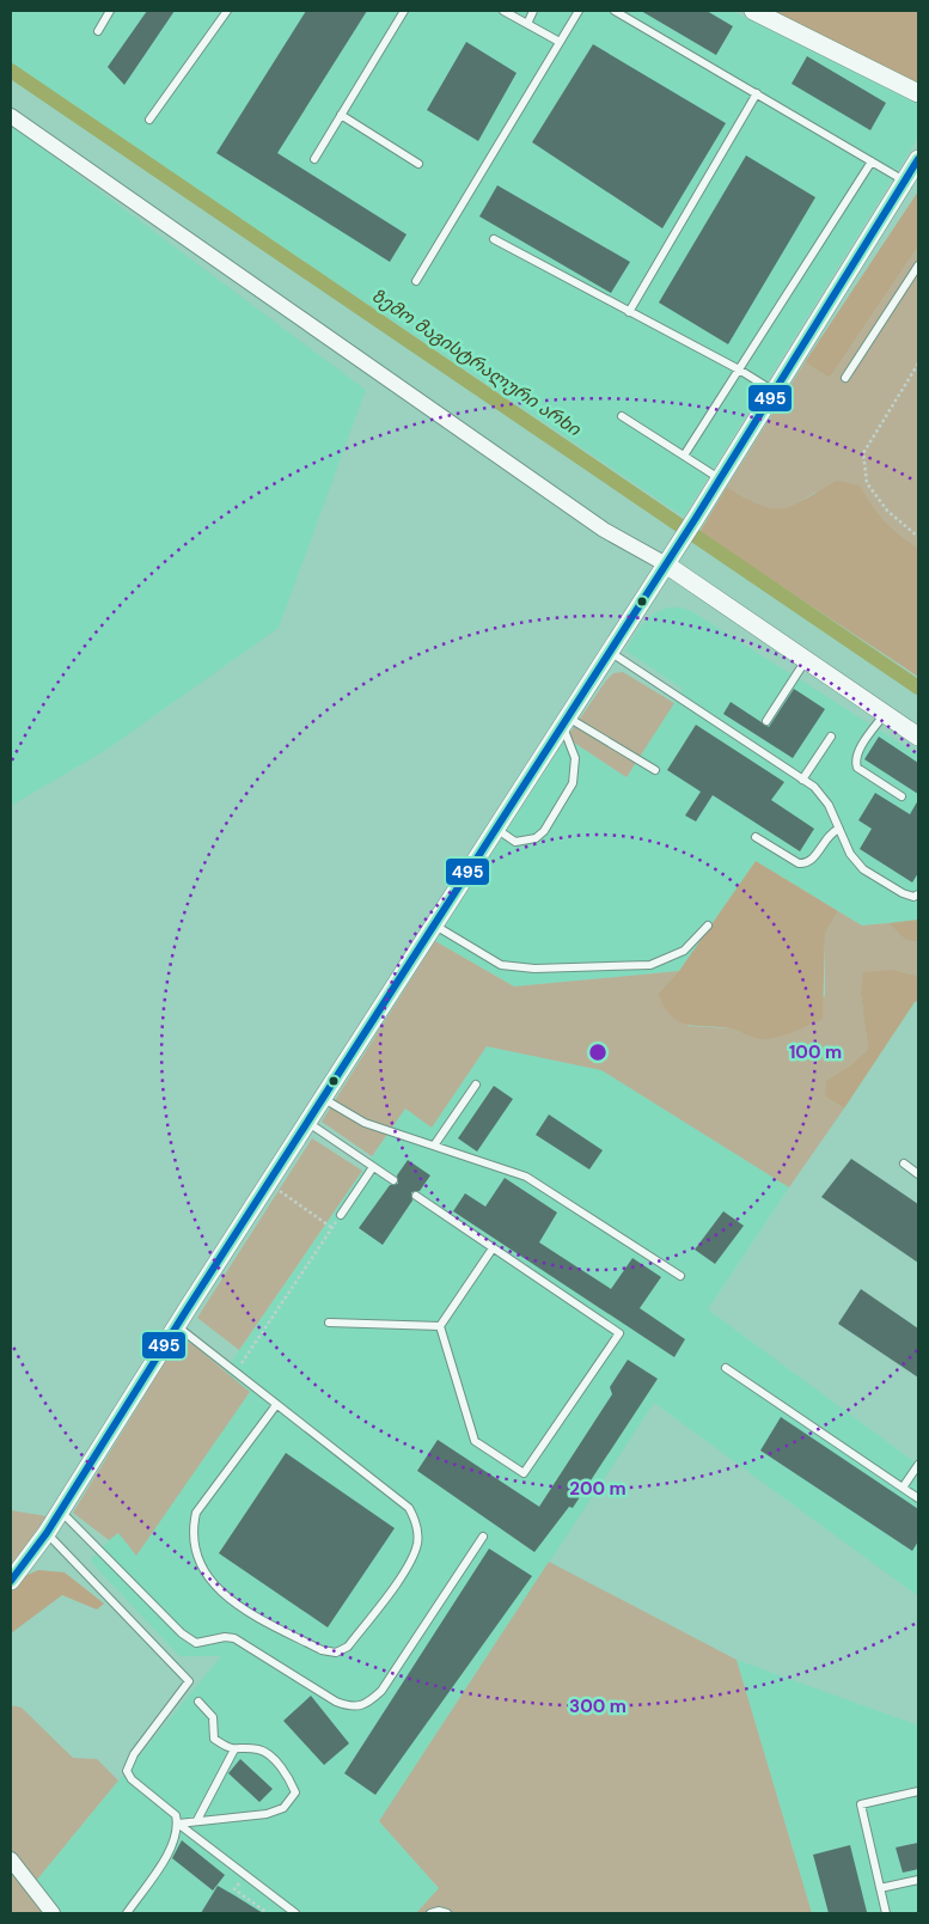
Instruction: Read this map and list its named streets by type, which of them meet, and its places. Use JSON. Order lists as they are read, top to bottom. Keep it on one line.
{"water":["ზემო მაგისტრალური არხი"],"lines":["transit line 495"],"rings":["100 m","200 m","300 m"]}
